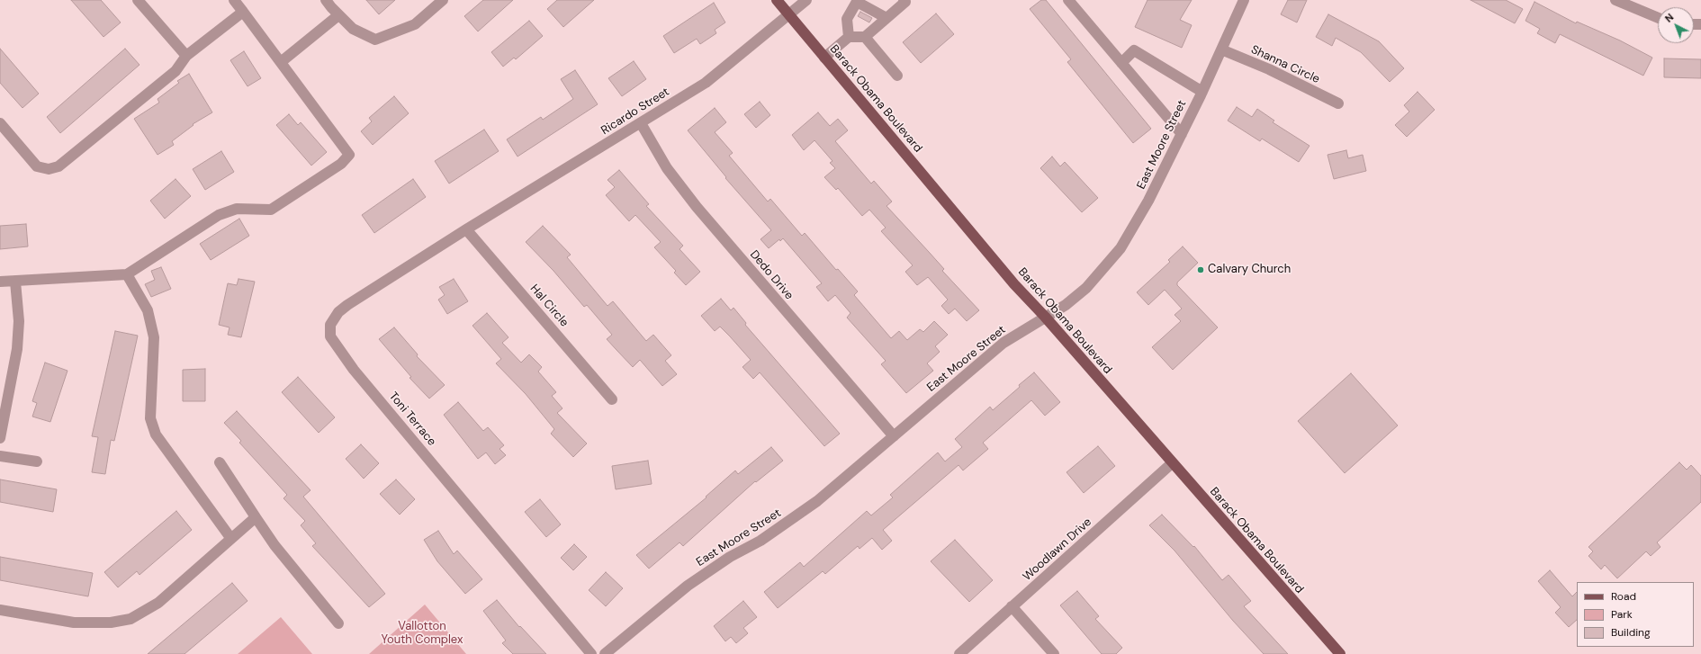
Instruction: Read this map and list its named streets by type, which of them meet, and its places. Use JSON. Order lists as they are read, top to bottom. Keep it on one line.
{"streets":{"main road":["Barack Obama Boulevard"],"street":["Shanna Circle","Ricardo Street","East Moore Street","Dedo Drive","Hal Circle","Toni Terrace","Woodlawn Drive"]},"crossings":[["Shanna Circle","East Moore Street"],["Barack Obama Boulevard","Ricardo Street"],["Barack Obama Boulevard","East Moore Street"],["Barack Obama Boulevard","Woodlawn Drive"],["Ricardo Street","Dedo Drive"],["Ricardo Street","Hal Circle"],["Ricardo Street","Toni Terrace"],["East Moore Street","Dedo Drive"],["Hal Circle","Toni Terrace"]],"parks":["Vallotton Youth Complex"],"places":["Calvary Church"],"legend":["Road","Park","Building"],"north":"top left"}
